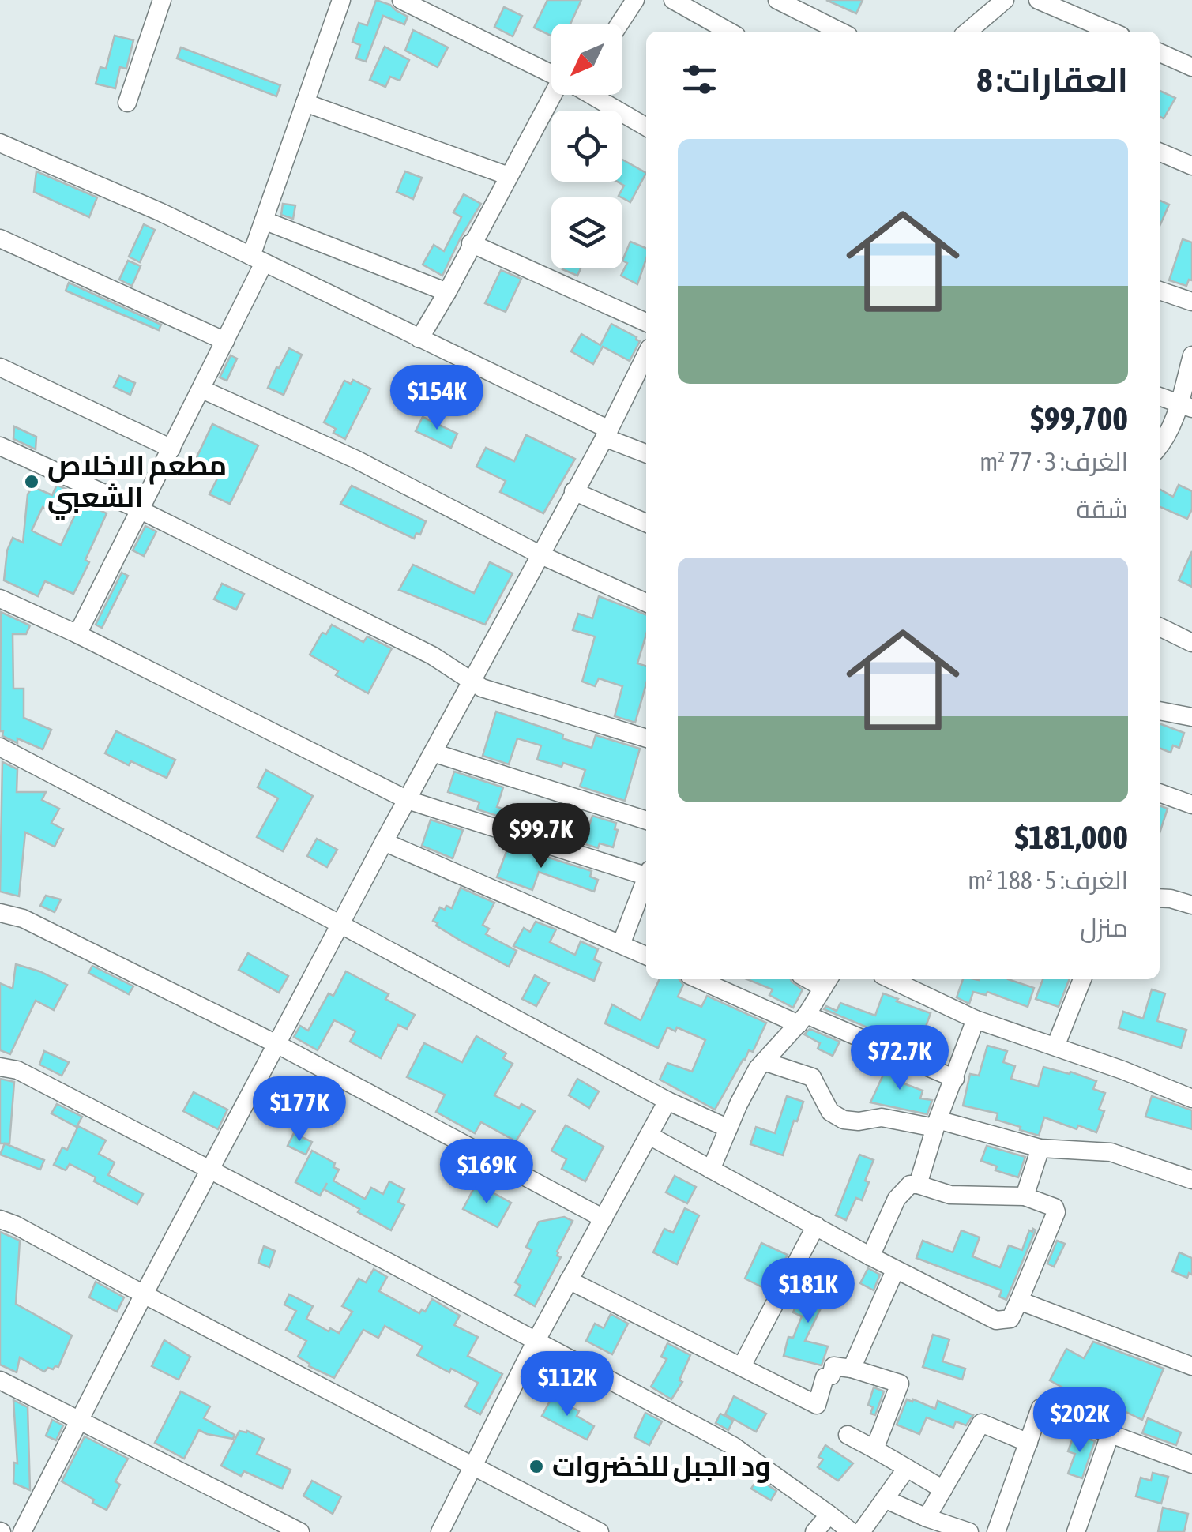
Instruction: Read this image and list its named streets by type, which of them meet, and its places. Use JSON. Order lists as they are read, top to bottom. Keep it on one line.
{"places":["مطعم الاخلاص الشعبي","ود الجبل للخضروات"],"north":"bottom left","page":{"heading":"العقارات: 8","list":[{"name":"$99,700","note":"الغرف: 3 · 77 m² · شقة"},{"name":"$181,000","note":"الغرف: 5 · 188 m² · منزل"}],"price":["$154K","$99.7K","$72.7K","$177K","$169K","$181K","$112K","$202K"]}}
